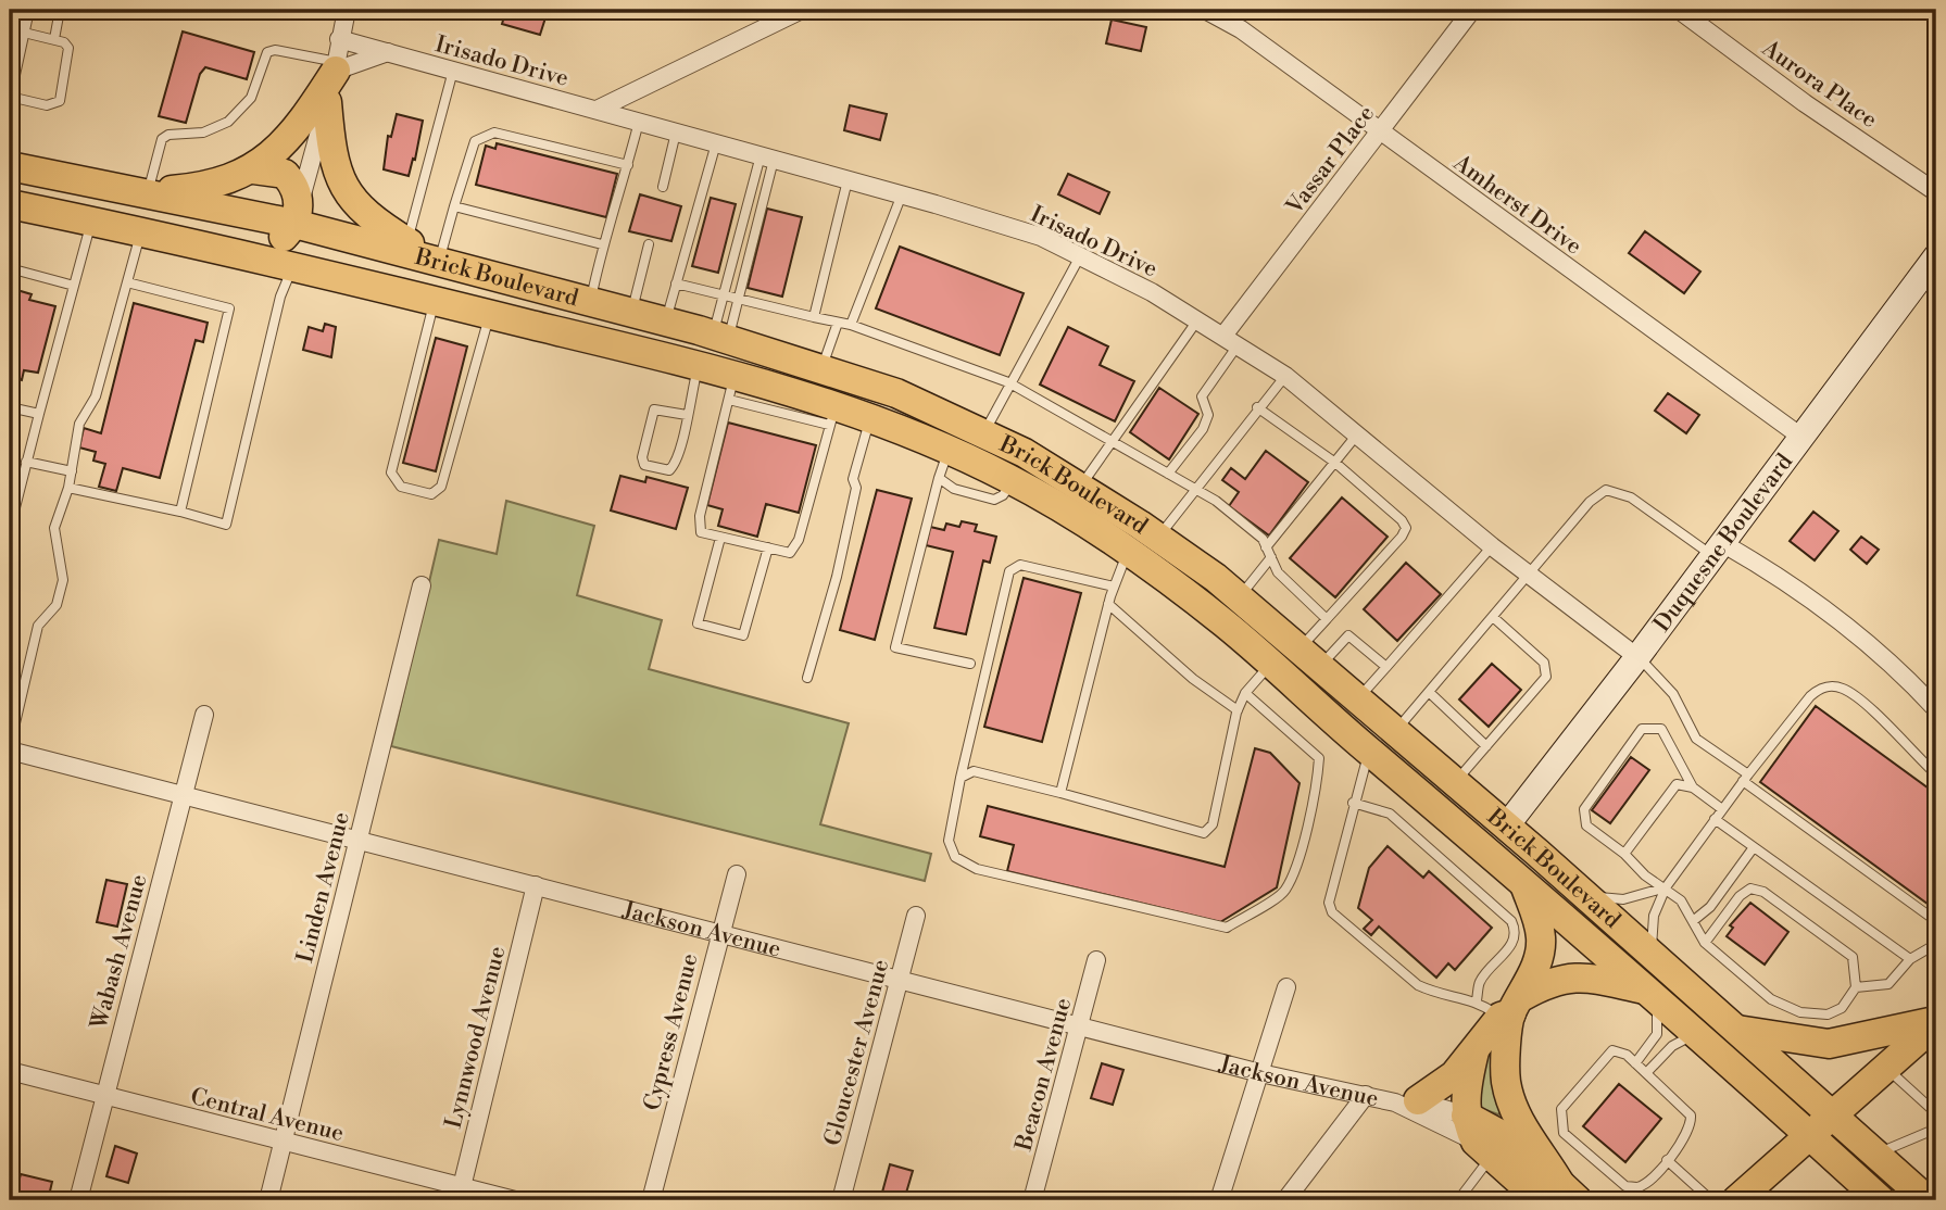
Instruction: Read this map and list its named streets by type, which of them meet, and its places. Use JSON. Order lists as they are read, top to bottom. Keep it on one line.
{"streets":{"main road":["Brick Boulevard","Jackson Avenue"],"street":["Irisado Drive","Aurora Place","Vassar Place","Amherst Drive","Duquesne Boulevard","Linden Avenue","Wabash Avenue","Cypress Avenue","Lynnwood Avenue","Gloucester Avenue","Beacon Avenue","Central Avenue"]},"crossings":[["Irisado Drive","Vassar Place"],["Irisado Drive","Duquesne Boulevard"],["Vassar Place","Amherst Drive"],["Amherst Drive","Duquesne Boulevard"],["Brick Boulevard","Duquesne Boulevard"],["Linden Avenue","Jackson Avenue"],["Linden Avenue","Central Avenue"],["Jackson Avenue","Wabash Avenue"],["Jackson Avenue","Cypress Avenue"],["Jackson Avenue","Lynnwood Avenue"],["Jackson Avenue","Gloucester Avenue"],["Jackson Avenue","Beacon Avenue"],["Wabash Avenue","Central Avenue"],["Lynnwood Avenue","Central Avenue"]]}
